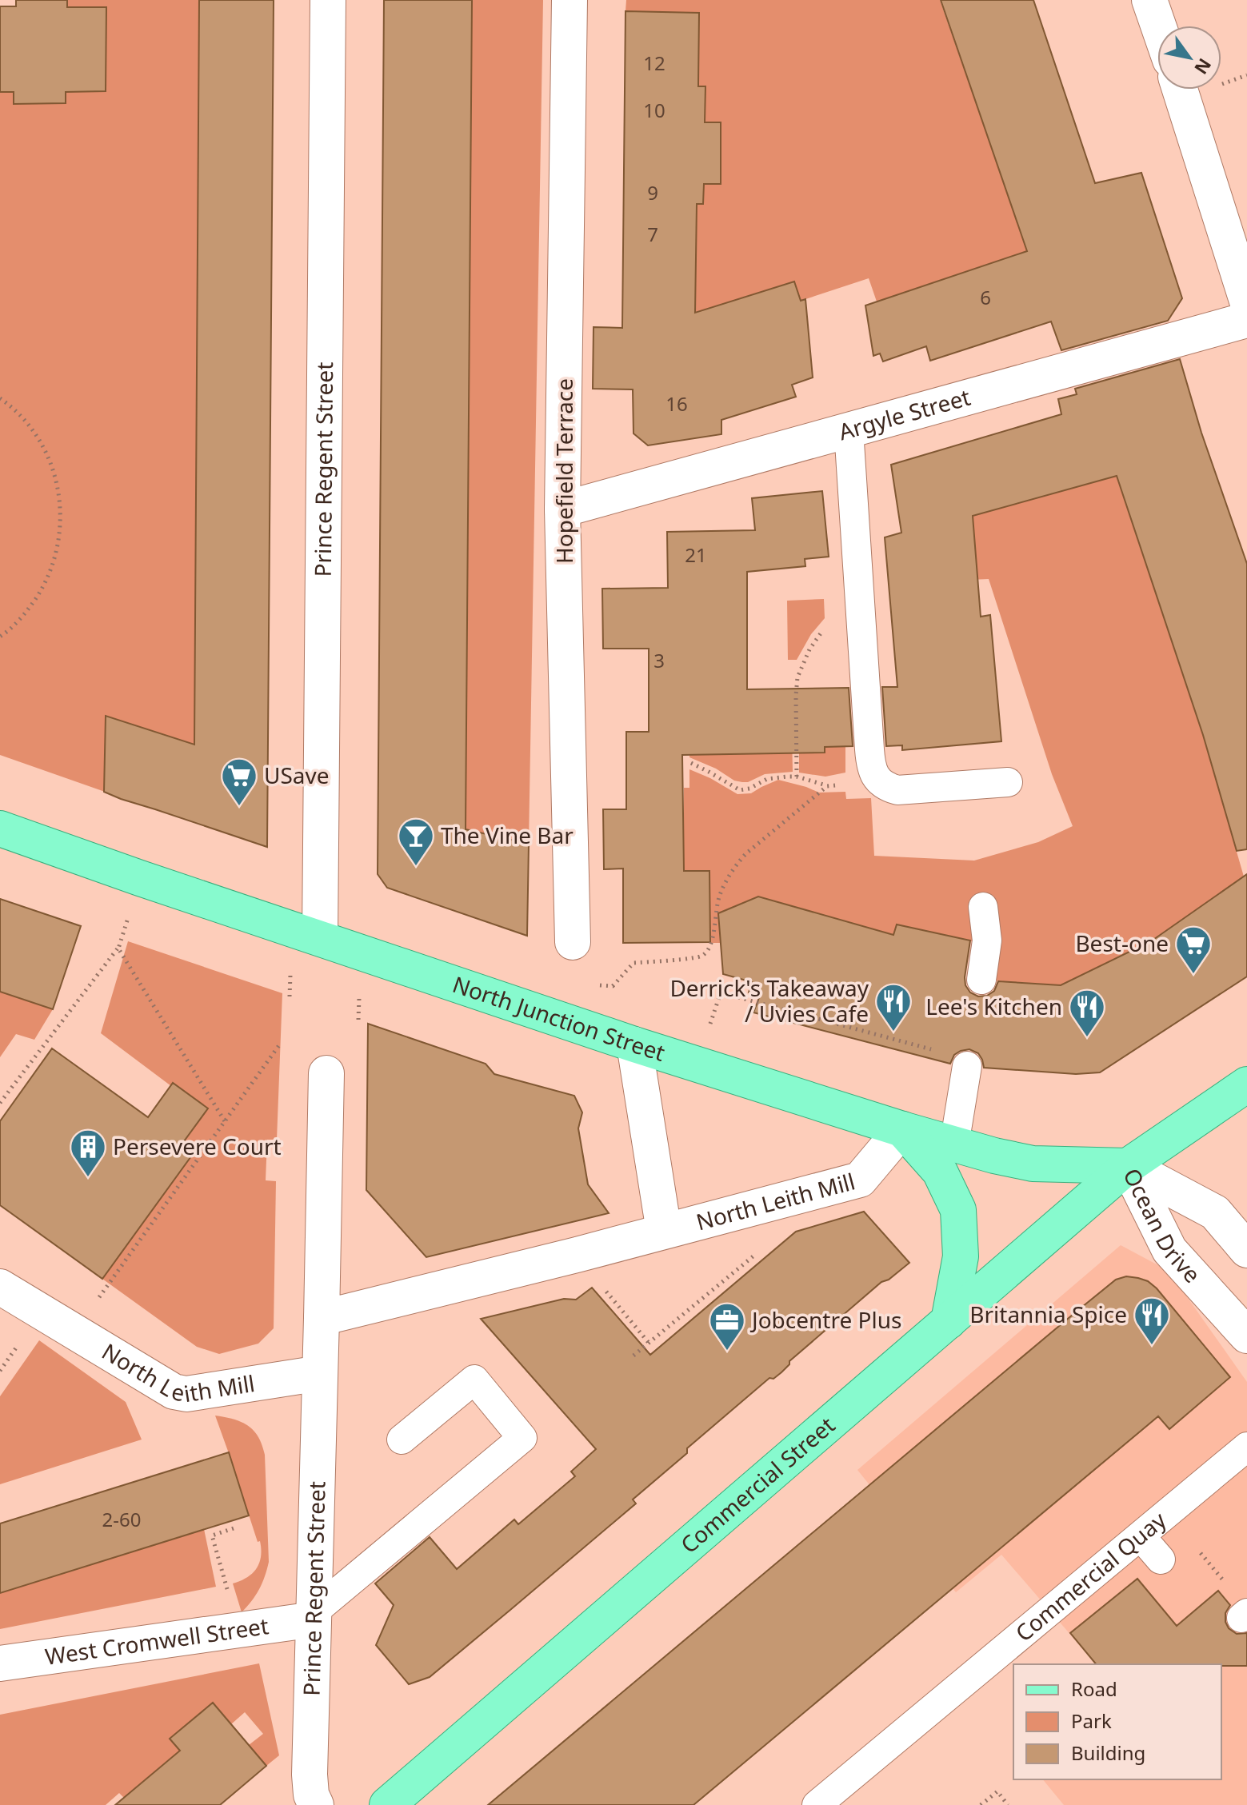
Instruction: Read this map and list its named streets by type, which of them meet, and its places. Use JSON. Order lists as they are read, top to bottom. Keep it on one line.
{"streets":{"main road":["North Junction Street","Commercial Street"],"street":["Argyle Street","Prince Regent Street","Hopefield Terrace","North Leith Mill","Ocean Drive","West Cromwell Street"],"lane":["Commercial Quay"]},"crossings":[["Argyle Street","Hopefield Terrace"],["Prince Regent Street","North Junction Street"],["Prince Regent Street","North Leith Mill"],["Prince Regent Street","West Cromwell Street"],["North Junction Street","North Leith Mill"],["North Junction Street","Ocean Drive"],["North Junction Street","Commercial Street"],["Ocean Drive","Commercial Street"]],"places":{"supermarket":["USave","Best-one"],"bar":["The Vine Bar"],"restaurant":["Derrick's Takeaway / Uvies Cafe","Lee's Kitchen","Britannia Spice"],"building":["Persevere Court"],"office":["Jobcentre Plus"]},"house_numbers":["12","10","9","7","6","16","21","3","2-60"],"legend":["Road","Park","Building"],"north":"bottom right"}
